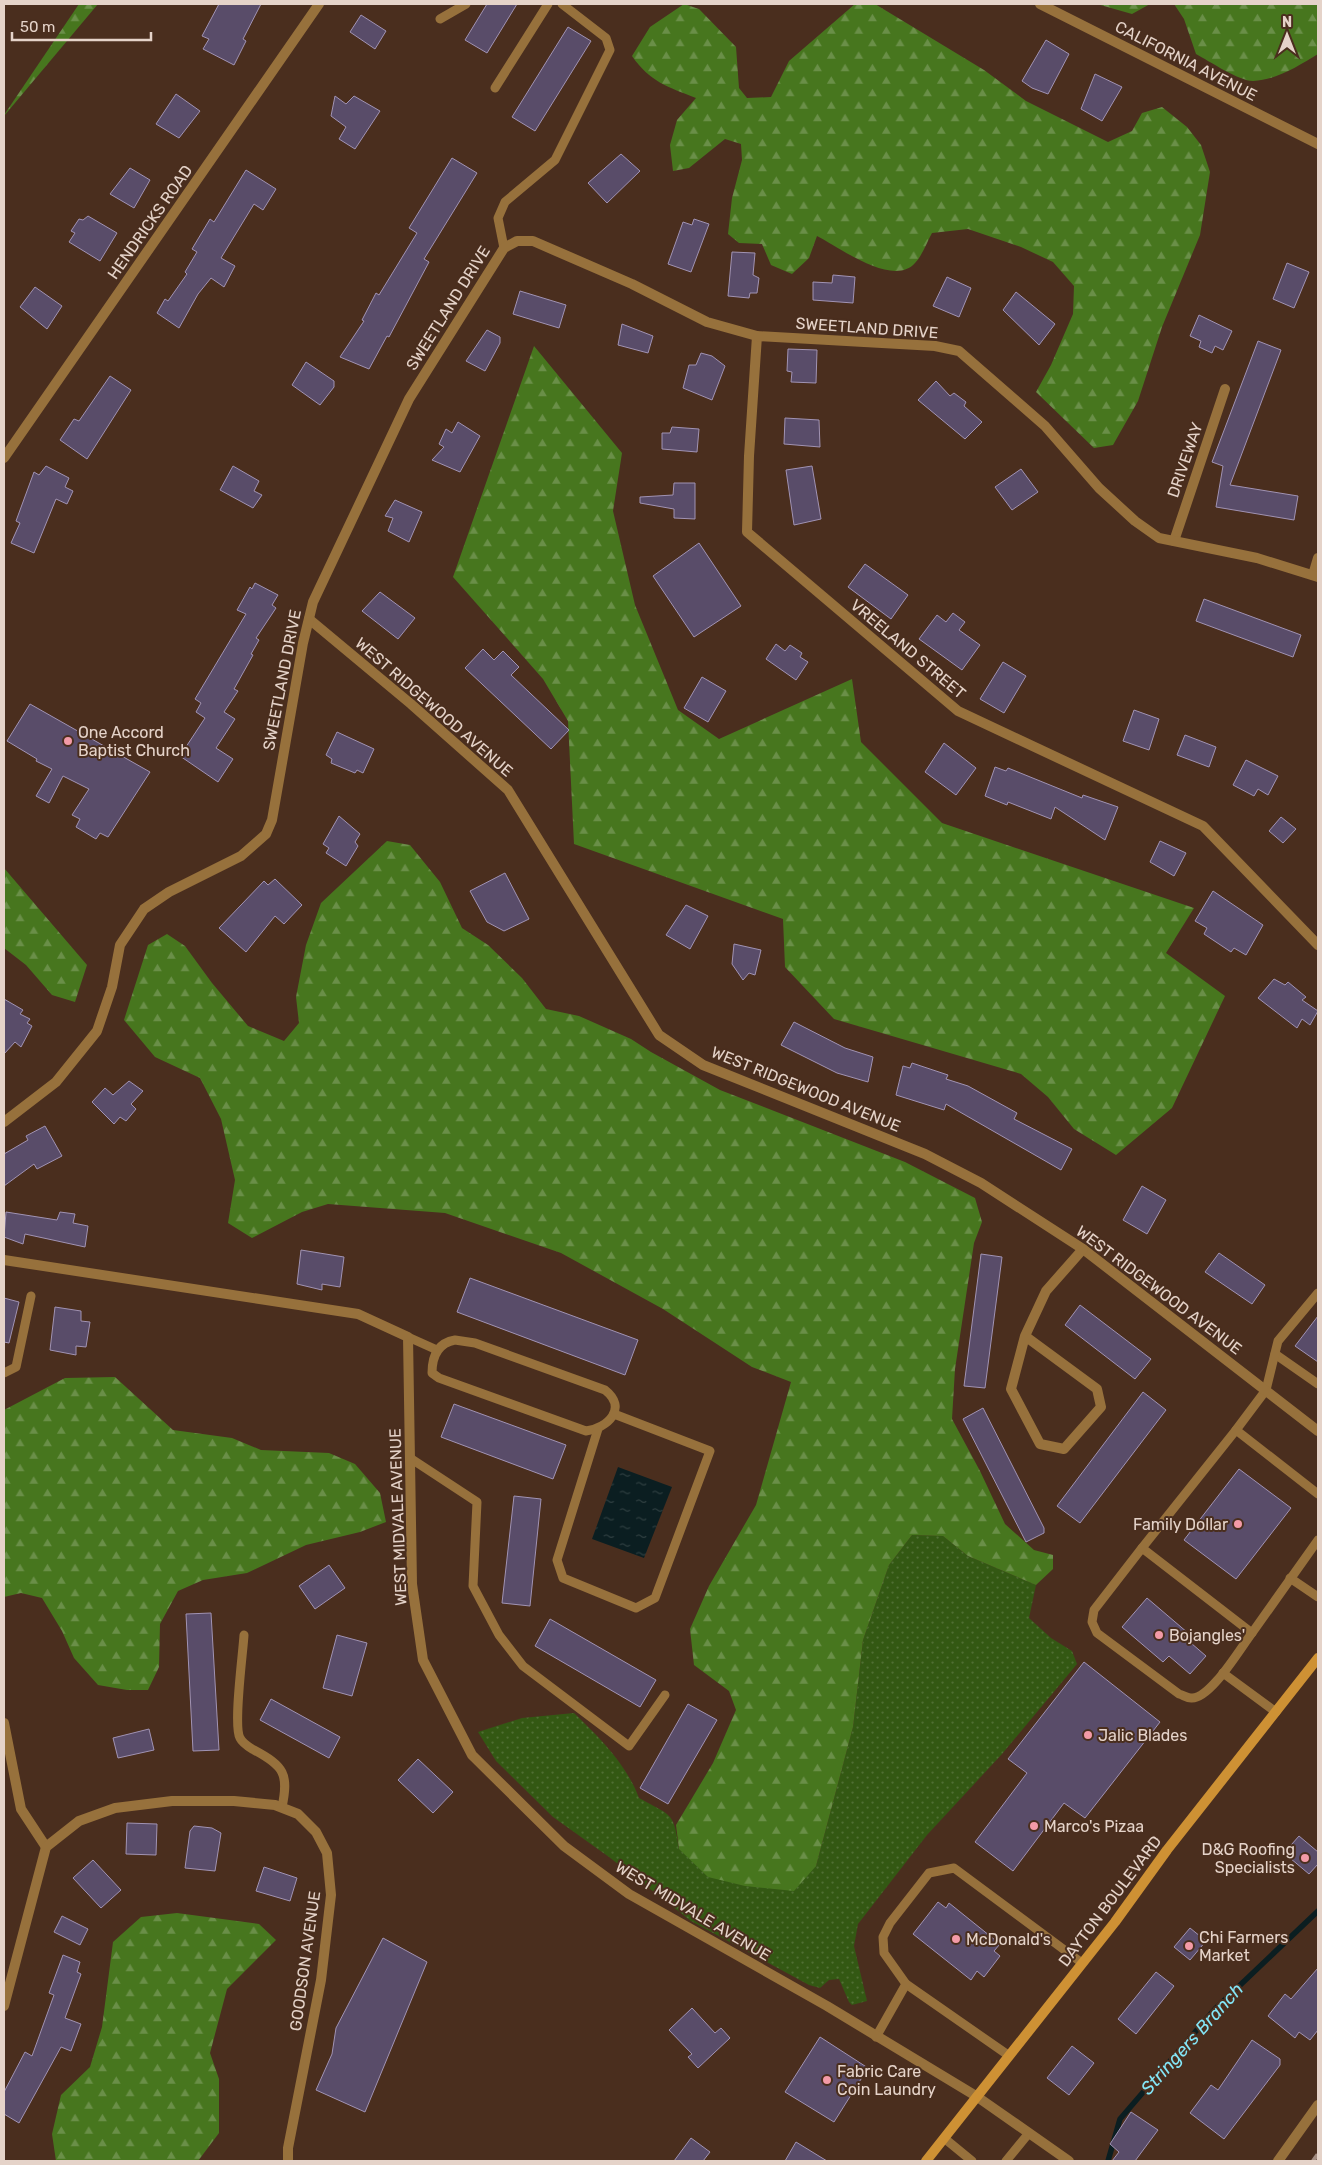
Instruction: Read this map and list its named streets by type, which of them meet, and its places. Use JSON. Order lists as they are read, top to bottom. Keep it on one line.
{"streets":{"main road":["DAYTON BOULEVARD"],"street":["CALIFORNIA AVENUE","HENDRICKS ROAD","SWEETLAND DRIVE","DRIVEWAY","VREELAND STREET","WEST RIDGEWOOD AVENUE","WEST MIDVALE AVENUE","GOODSON AVENUE"]},"crossings":[["SWEETLAND DRIVE","DRIVEWAY"],["SWEETLAND DRIVE","VREELAND STREET"],["SWEETLAND DRIVE","WEST RIDGEWOOD AVENUE"],["WEST MIDVALE AVENUE","DAYTON BOULEVARD"]],"water":["Stringers Branch"],"places":["One Accord Baptist Church","Family Dollar","Bojangles'","Jalic Blades","Marco's Pizaa","D&G Roofing Specialists","McDonald's","Chi Farmers Market","Fabric Care Coin Laundry"],"scale_bar":"50 m","north":"top"}
